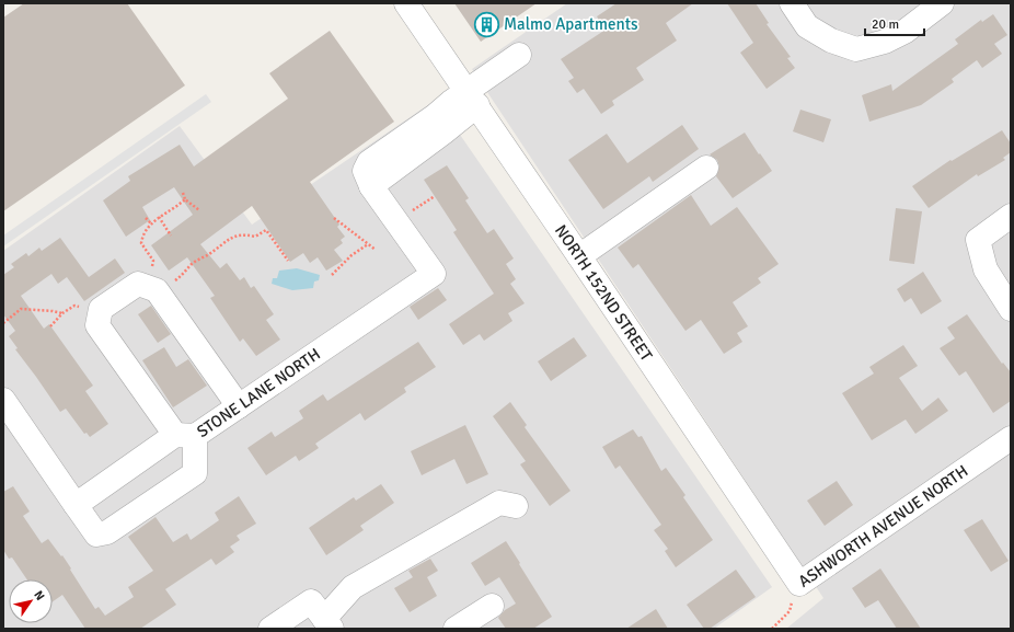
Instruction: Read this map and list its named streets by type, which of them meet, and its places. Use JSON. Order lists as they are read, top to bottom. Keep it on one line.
{"streets":{"street":["NORTH 152ND STREET","STONE LANE NORTH","ASHWORTH AVENUE NORTH"]},"crossings":[["NORTH 152ND STREET","STONE LANE NORTH"],["NORTH 152ND STREET","ASHWORTH AVENUE NORTH"]],"places":{"building":["Malmo Apartments"]},"scale_bar":"20 m","north":"top right"}
